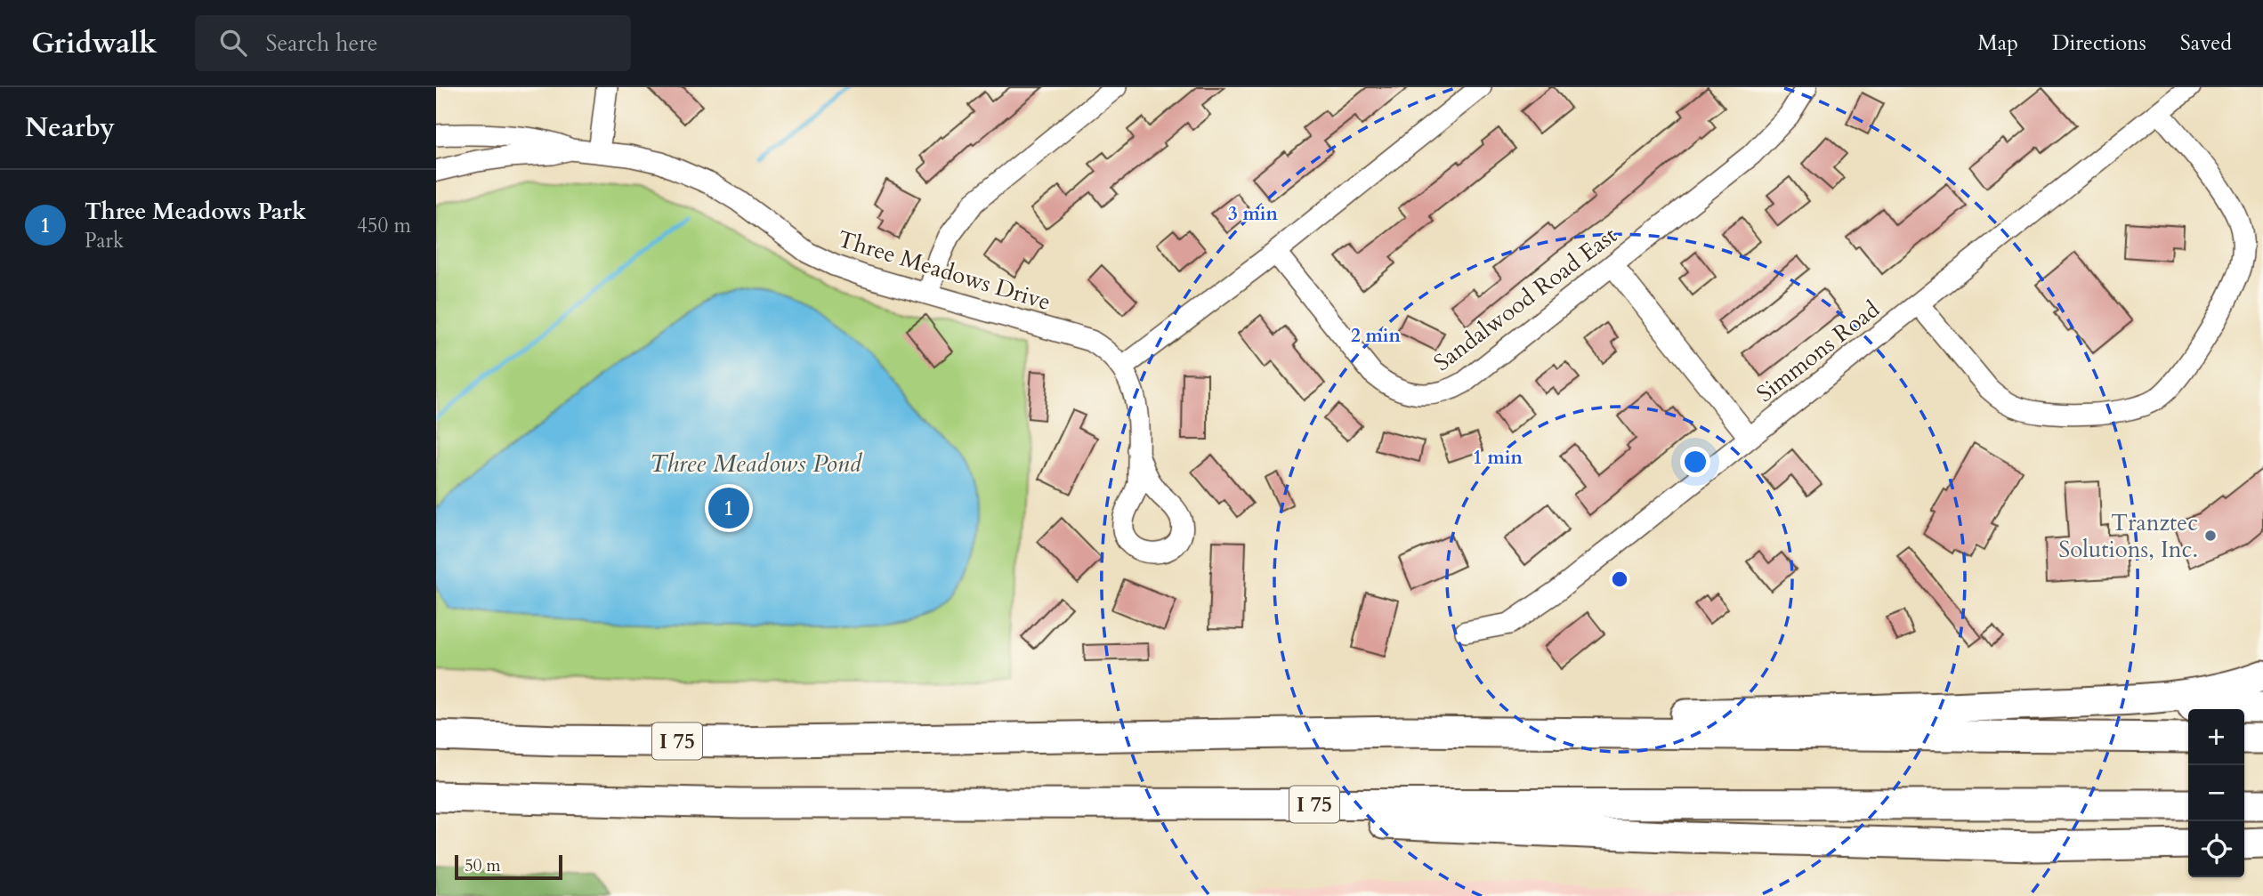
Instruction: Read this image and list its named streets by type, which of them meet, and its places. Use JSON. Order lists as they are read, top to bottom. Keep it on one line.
{"streets":{"highway":["I 75"],"street":["Three Meadows Drive","Sandalwood Road East","Simmons Road"]},"water":["Three Meadows Pond"],"places":["Tranztec Solutions, Inc."],"scale_bar":"50 m","page":{"header":"Gridwalk","search":"Search here","nav":["Map","Directions","Saved"],"heading":"Nearby","list":[{"mark":"1","name":"Three Meadows Park","note":"Park","value":"450 m"}],"pins":"1","map_buttons":["+","−"],"scale":"50 m"},"rings":["3 min","2 min","1 min"]}
